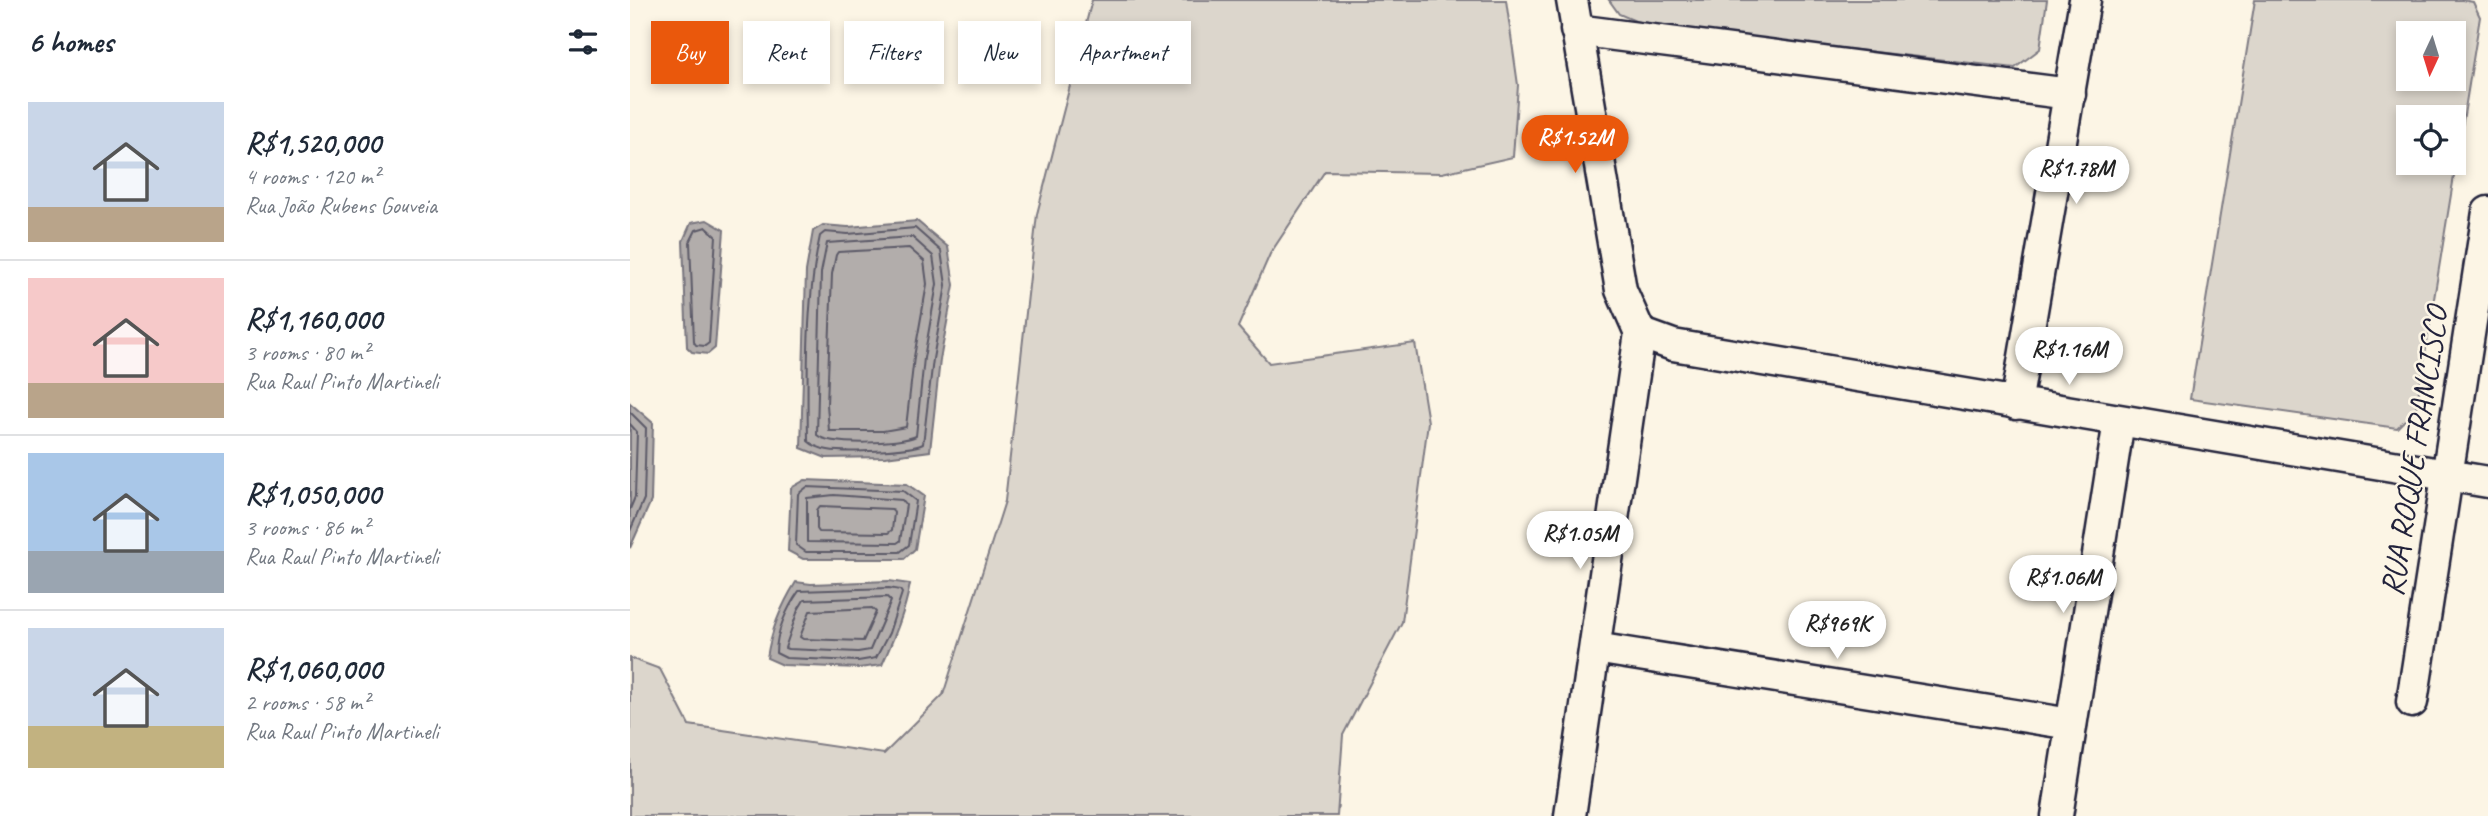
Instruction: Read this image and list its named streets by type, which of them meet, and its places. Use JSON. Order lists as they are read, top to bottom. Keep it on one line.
{"streets":{"street":["RUA ROQUE FRANCISCO"]},"north":"bottom","page":{"heading":"6 homes","chip":["Buy","Rent","Filters","New","Apartment"],"list":[{"name":"R$1,520,000","note":"4 rooms · 120 m² · Rua João Rubens Gouveia"},{"name":"R$1,160,000","note":"3 rooms · 80 m² · Rua Raul Pinto Martineli"},{"name":"R$1,050,000","note":"3 rooms · 86 m² · Rua Raul Pinto Martineli"},{"name":"R$1,060,000","note":"2 rooms · 58 m² · Rua Raul Pinto Martineli"}],"price":["R$1.52M","R$1.78M","R$1.16M","R$1.05M","R$1.06M","R$969K"]}}
